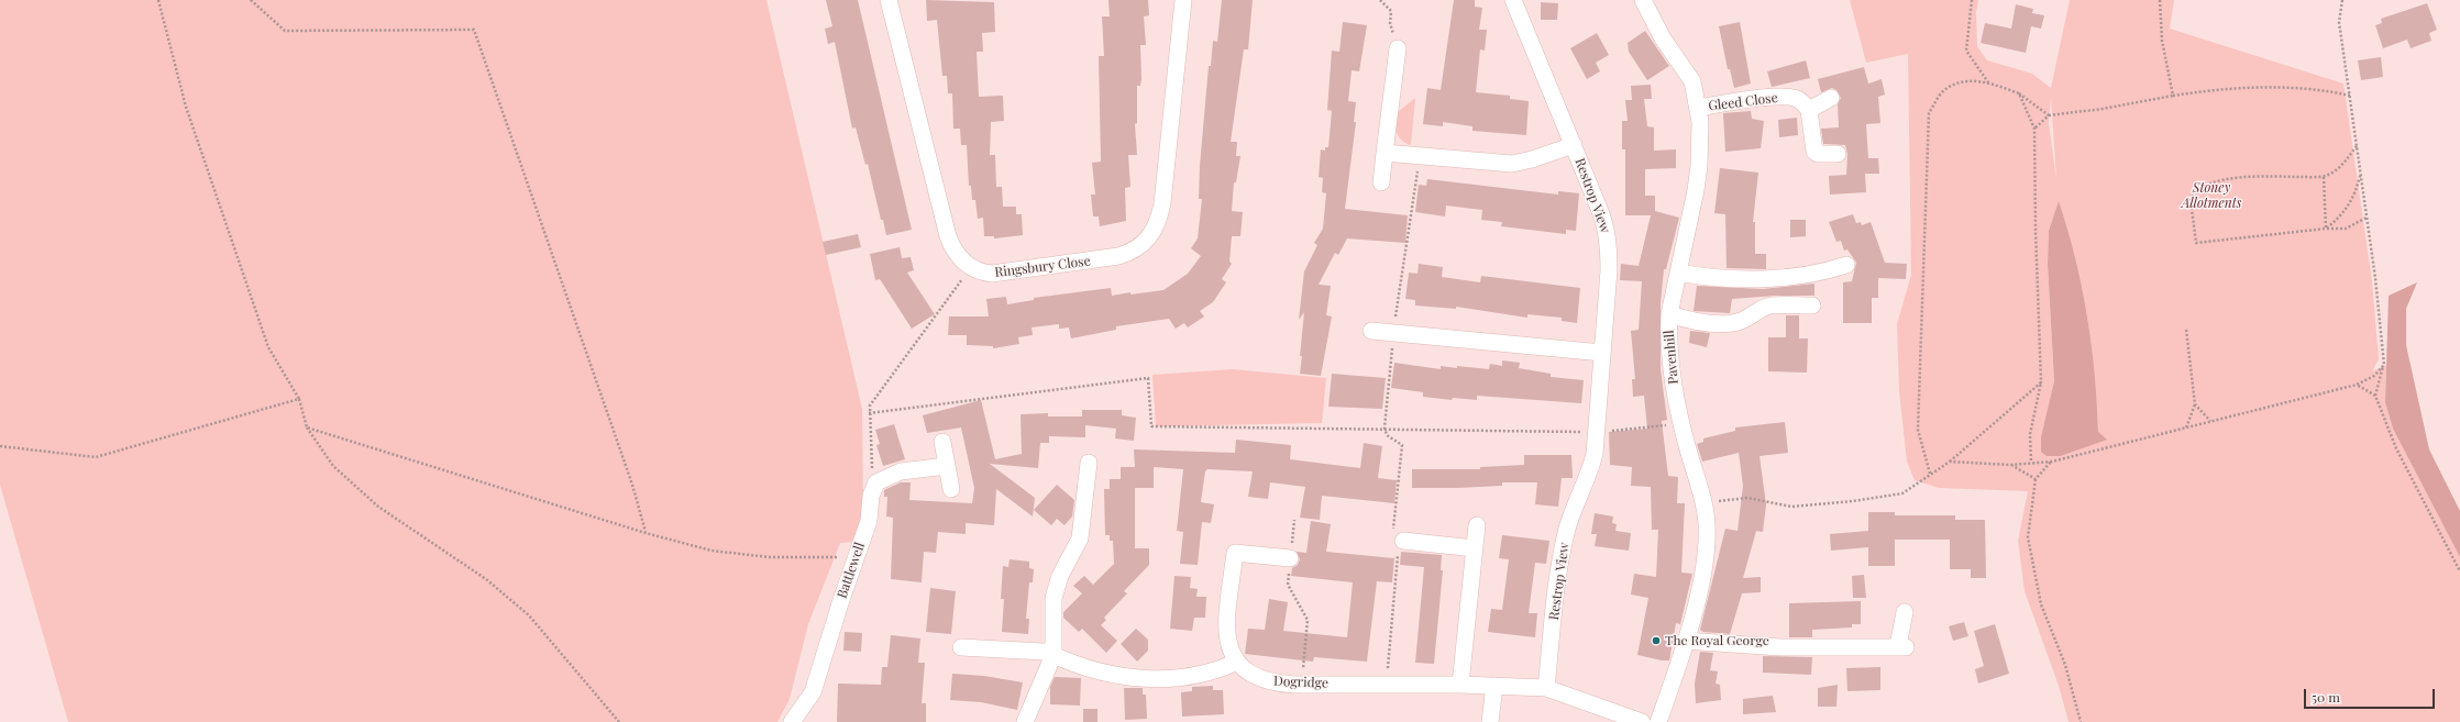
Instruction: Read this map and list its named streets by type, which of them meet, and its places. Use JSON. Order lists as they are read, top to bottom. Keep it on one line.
{"streets":{"street":["Gleed Close","Restrop View","Ringsbury Close","Pavenhill","Battlewell","Dogridge"]},"crossings":[["Gleed Close","Pavenhill"],["Restrop View","Dogridge"]],"parks":["Stoney Allotments"],"places":["The Royal George"],"scale_bar":"50 m"}
